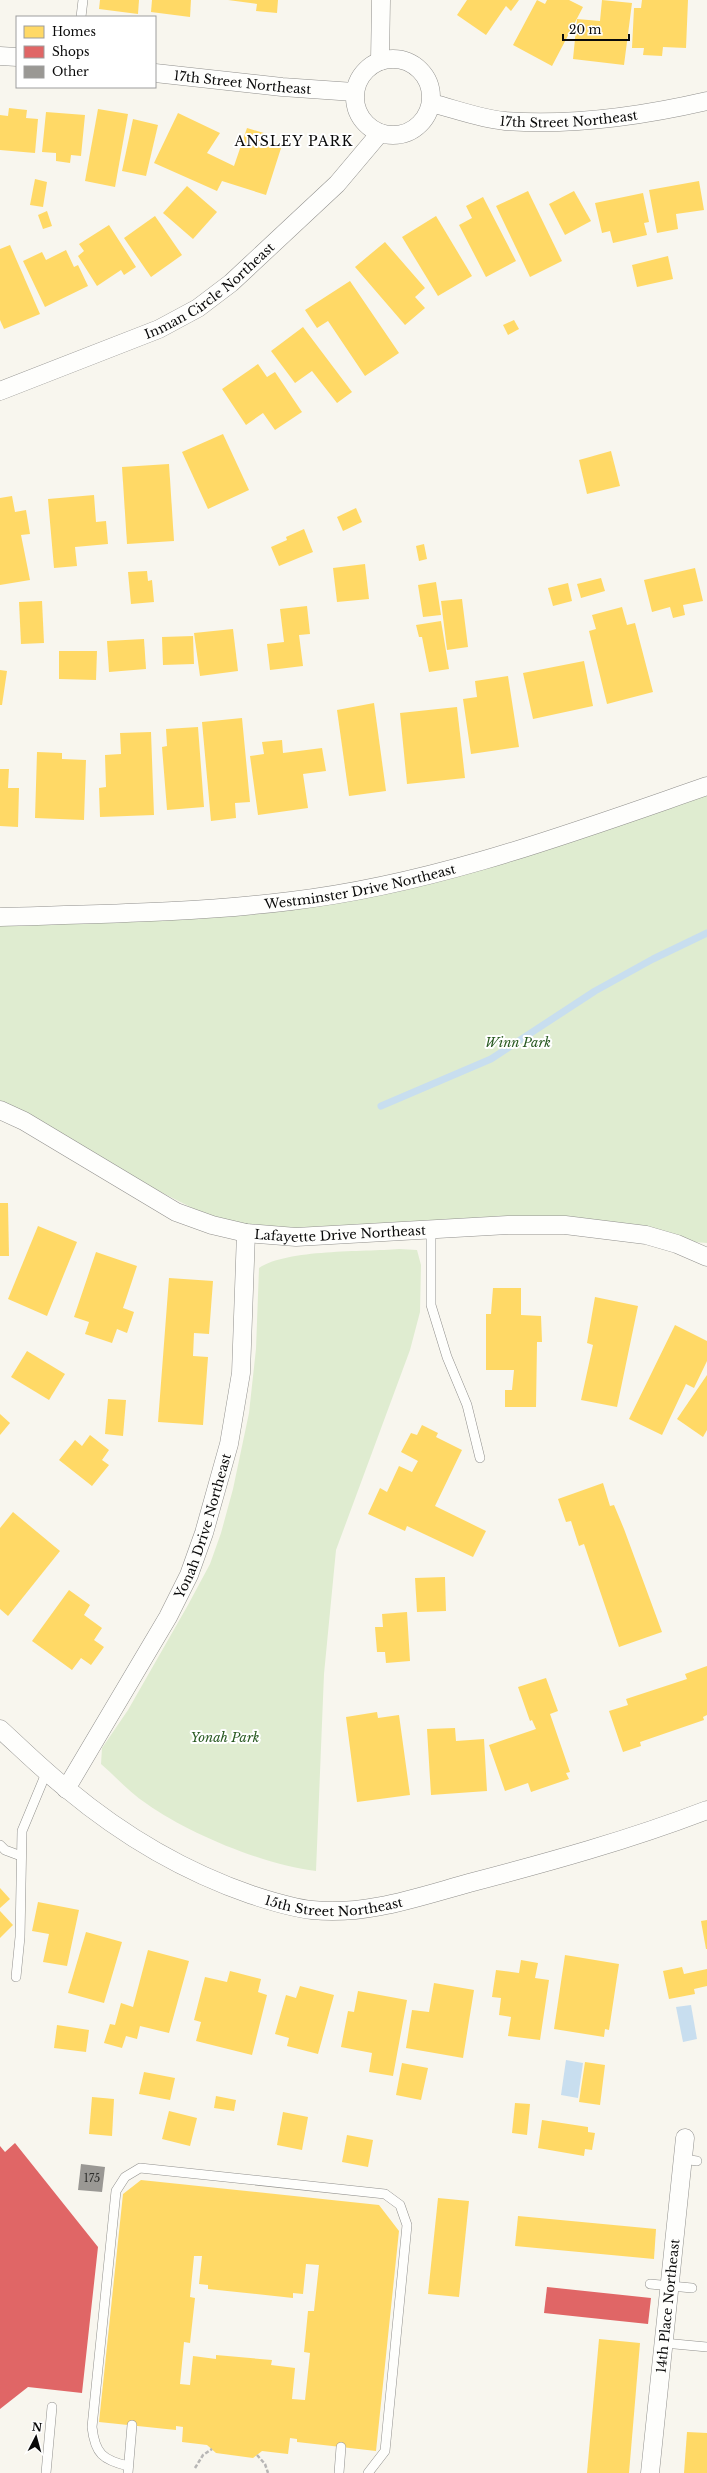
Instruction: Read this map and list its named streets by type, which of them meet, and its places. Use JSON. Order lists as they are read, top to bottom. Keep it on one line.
{"streets":{"street":["17th Street Northeast","Inman Circle Northeast","Westminster Drive Northeast","Lafayette Drive Northeast","Yonah Drive Northeast","15th Street Northeast","14th Place Northeast"]},"crossings":[["17th Street Northeast","Inman Circle Northeast"],["Lafayette Drive Northeast","Yonah Drive Northeast"],["Yonah Drive Northeast","15th Street Northeast"]],"districts":["ANSLEY PARK"],"parks":["Winn Park","Yonah Park"],"house_numbers":["175"],"legend":["Homes","Shops","Other"],"scale_bar":"20 m","north":"top"}
